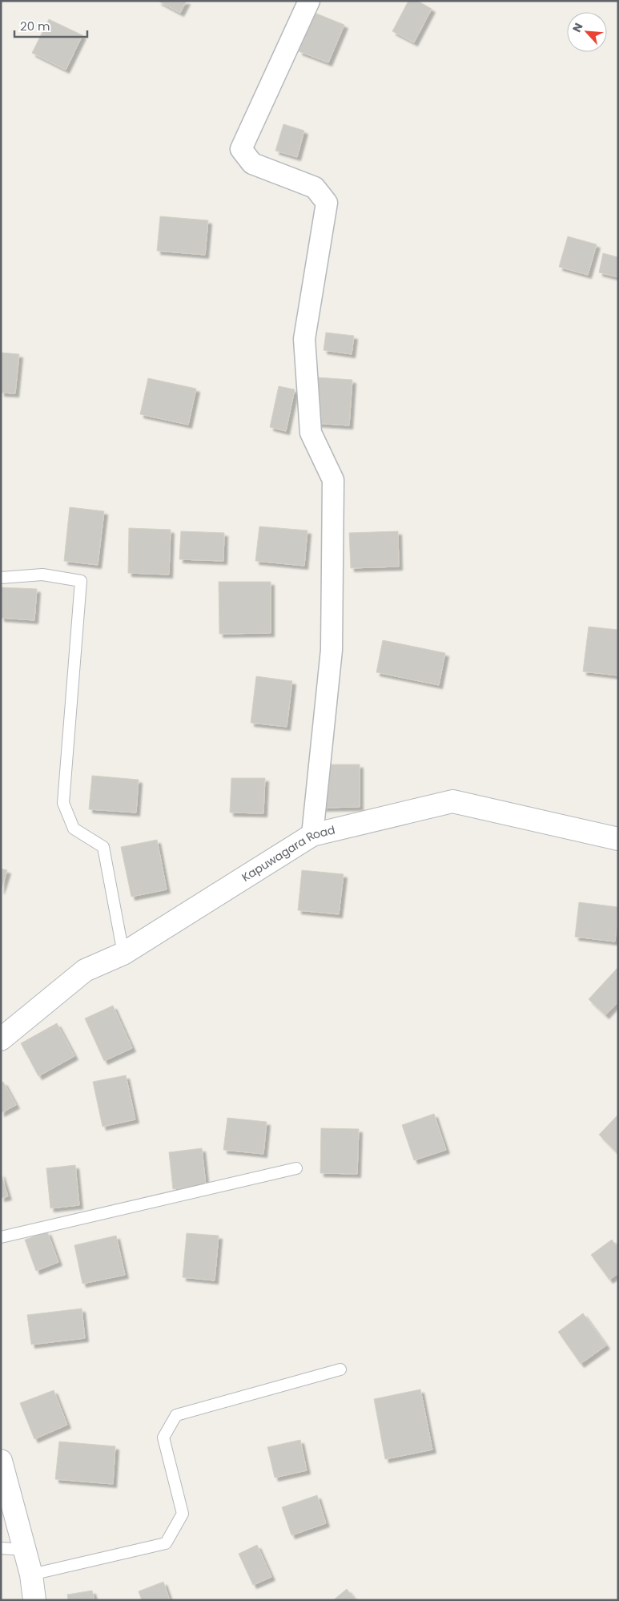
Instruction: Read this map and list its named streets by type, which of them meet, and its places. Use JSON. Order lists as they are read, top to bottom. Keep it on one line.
{"streets":{"street":["Kapuwagara Road"]},"scale_bar":"20 m","north":"top left"}
